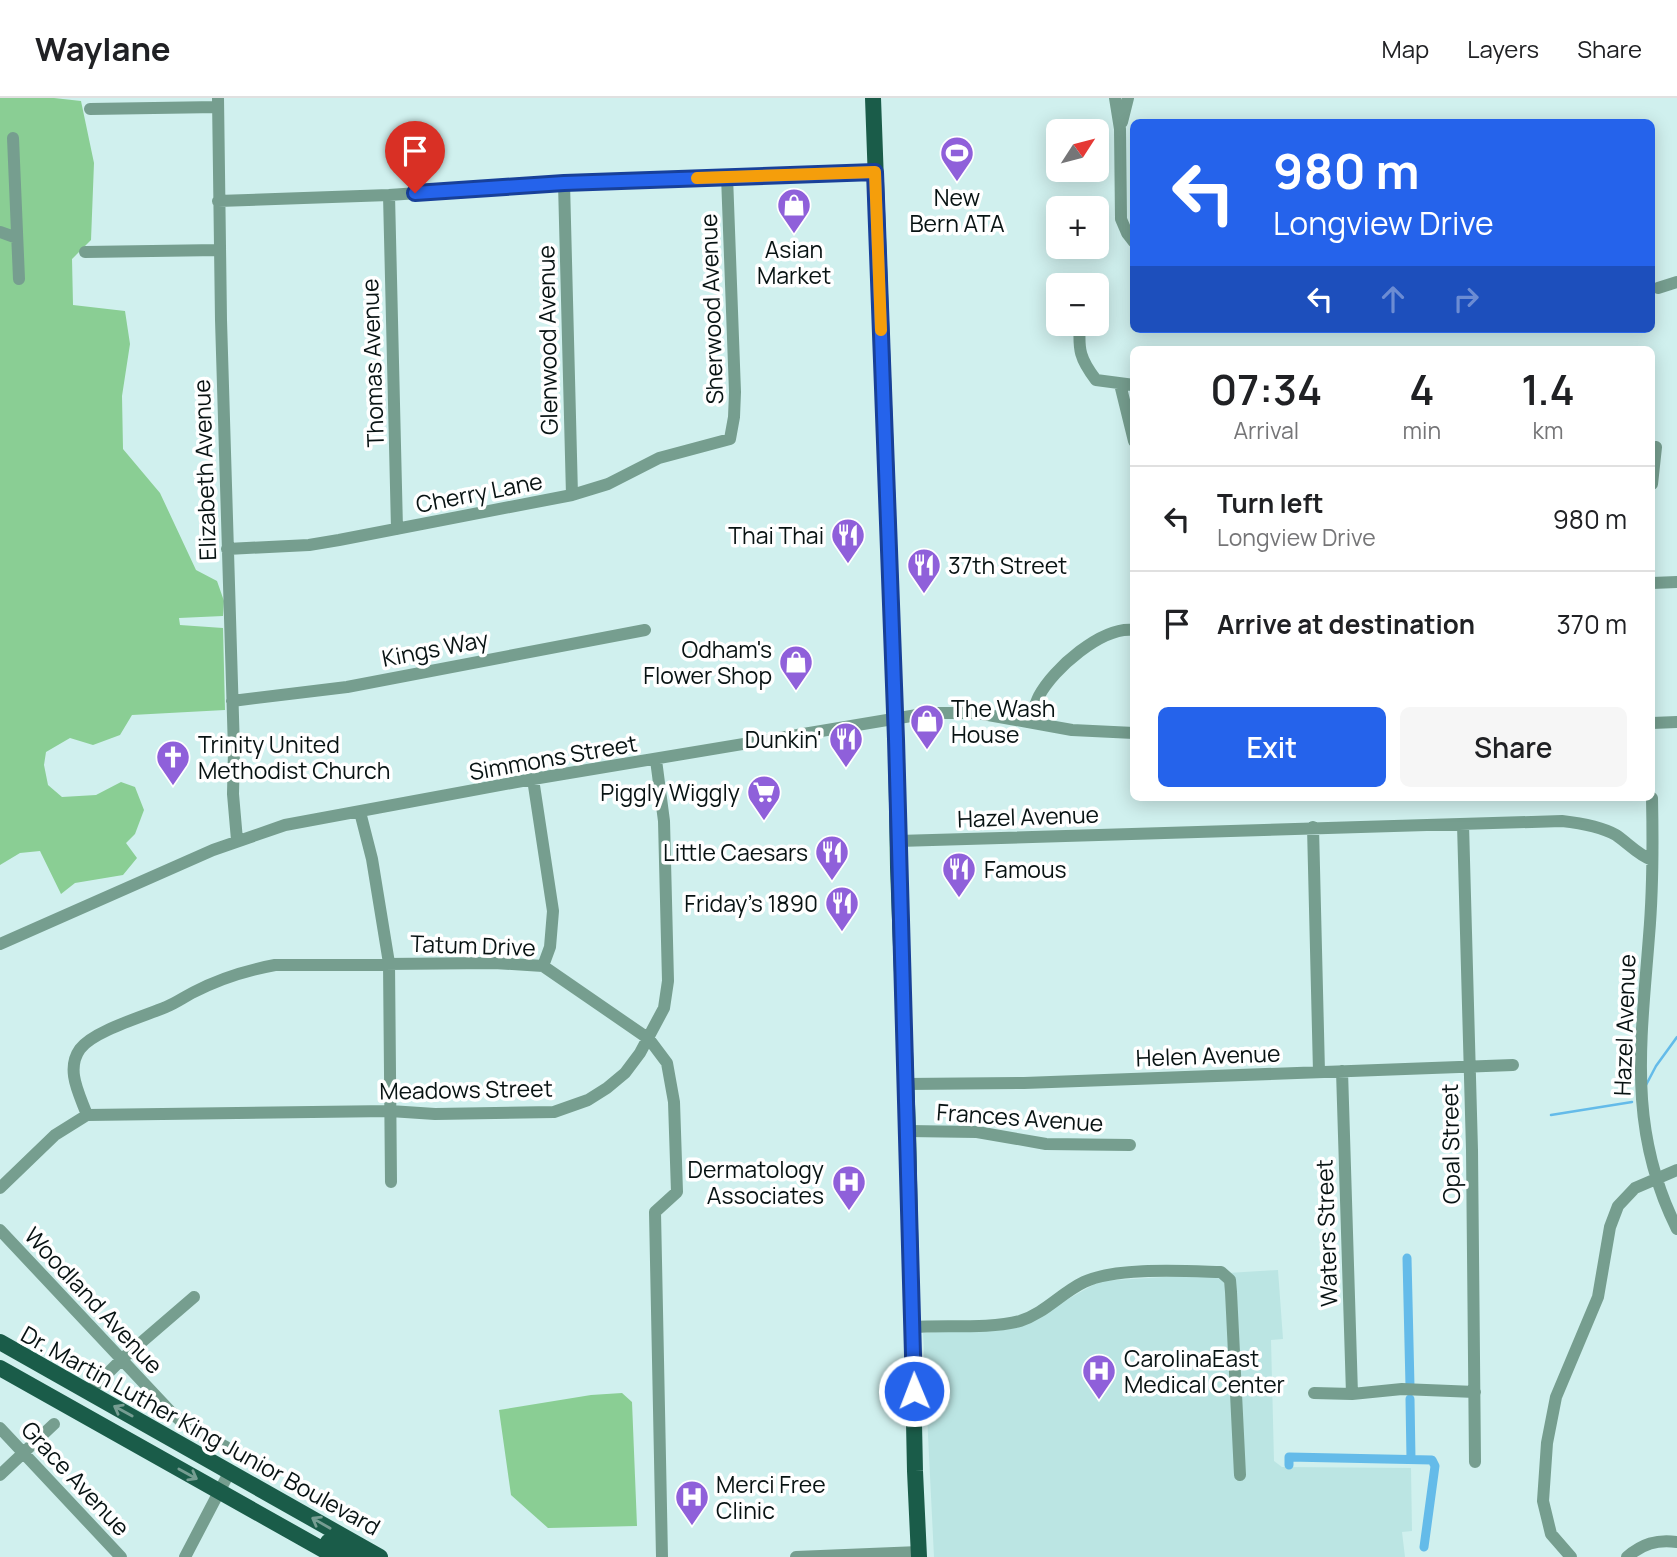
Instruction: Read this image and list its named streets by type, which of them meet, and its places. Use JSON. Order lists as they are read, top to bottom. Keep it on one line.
{"streets":{"main road":["Dr. Martin Luther King Junior Boulevard"],"street":["Sherwood Avenue","Glenwood Avenue","Thomas Avenue","Elizabeth Avenue","Cherry Lane","Kings Way","Simmons Street","Hazel Avenue","Tatum Drive","Helen Avenue","Meadows Street","Frances Avenue","Opal Street","Waters Street","Woodland Avenue","Grace Avenue"]},"crossings":[["Sherwood Avenue","Cherry Lane"],["Glenwood Avenue","Cherry Lane"],["Thomas Avenue","Cherry Lane"],["Elizabeth Avenue","Cherry Lane"],["Elizabeth Avenue","Kings Way"],["Elizabeth Avenue","Simmons Street"],["Simmons Street","Meadows Street"],["Hazel Avenue","Opal Street"],["Tatum Drive","Meadows Street"],["Helen Avenue","Opal Street"],["Helen Avenue","Waters Street"]],"places":{"sports":["New Bern ATA"],"shop":["Asian Market","Odham's Flower Shop","The Wash House"],"restaurant":["Thai Thai","37th Street","Dunkin'","Little Caesars","Famous","Friday's 1890"],"church":["Trinity United Methodist Church"],"supermarket":["Piggly Wiggly"],"hospital":["Dermatology Associates","CarolinaEast Medical Center","Merci Free Clinic"]},"north":"top right","page":{"header":"Waylane","nav":["Map","Layers","Share"],"map_buttons":["+","−"],"turn":["980 m","Longview Drive"],"eta":["07:34","Arrival","4","min","1.4","km"],"list":[{"name":"Turn left","note":"Longview Drive","value":"980 m"},{"name":"Arrive at destination","value":"370 m"}],"buttons":["Exit","Share"]}}
